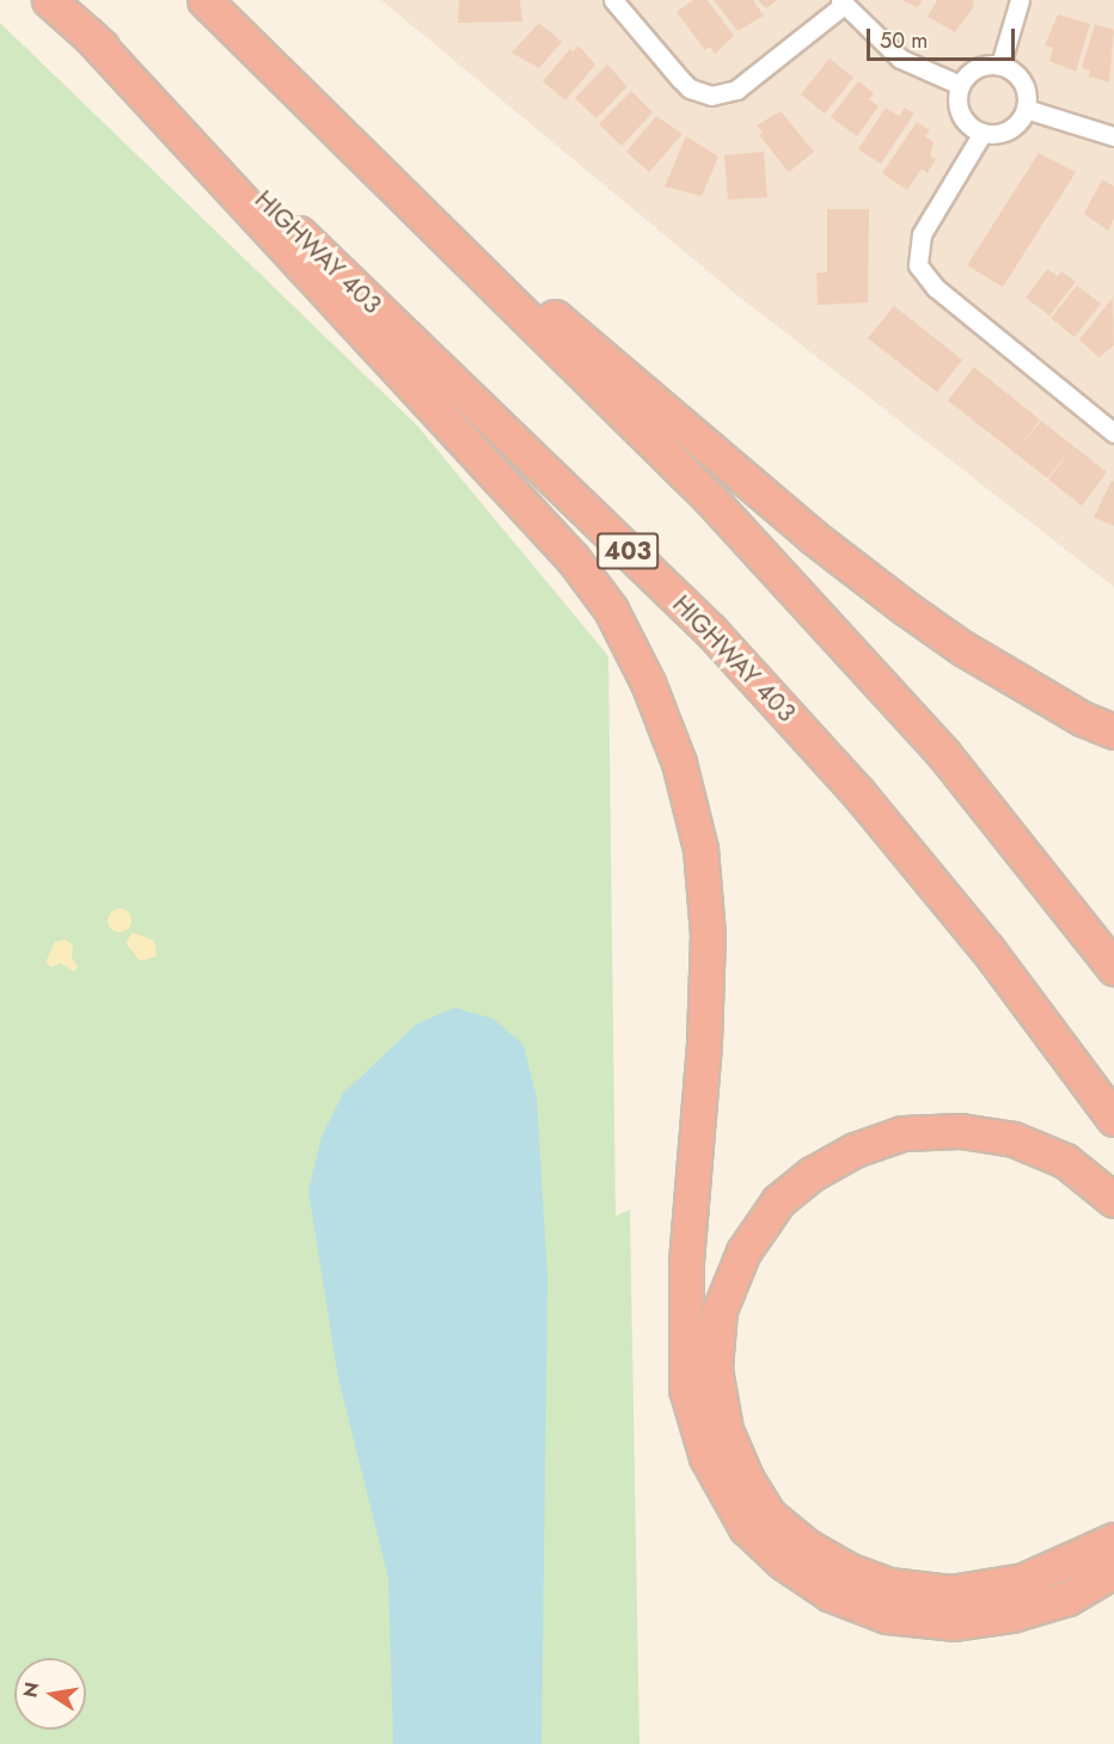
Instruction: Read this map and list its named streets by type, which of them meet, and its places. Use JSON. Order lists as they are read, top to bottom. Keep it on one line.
{"streets":{"highway":["HIGHWAY 403","403"]},"crossings":[["HIGHWAY 403","403"]],"scale_bar":"50 m","north":"left"}
